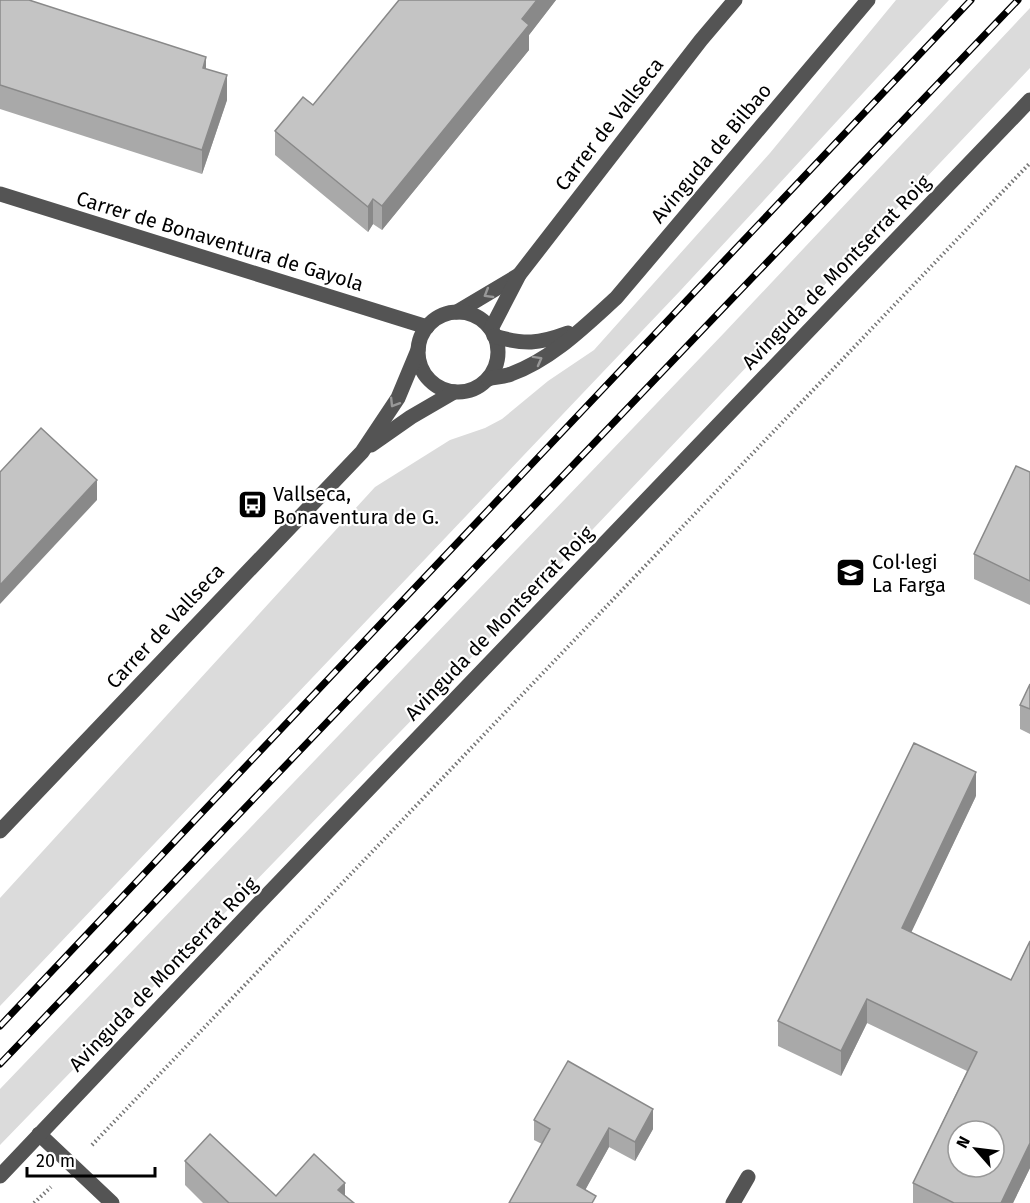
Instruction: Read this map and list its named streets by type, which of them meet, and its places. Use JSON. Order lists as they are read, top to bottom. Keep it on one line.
{"streets":{"street":["Carrer de Vallseca","Avinguda de Bilbao","Carrer de Bonaventura de Gayola","Avinguda de Montserrat Roig"]},"crossings":[["Carrer de Vallseca","Avinguda de Bilbao"],["Carrer de Vallseca","Carrer de Bonaventura de Gayola"],["Avinguda de Bilbao","Carrer de Bonaventura de Gayola"]],"places":{"bus stop":["Vallseca, Bonaventura de G."],"school or university":["Col·legi La Farga"]},"scale_bar":"20 m","north":"top left"}
